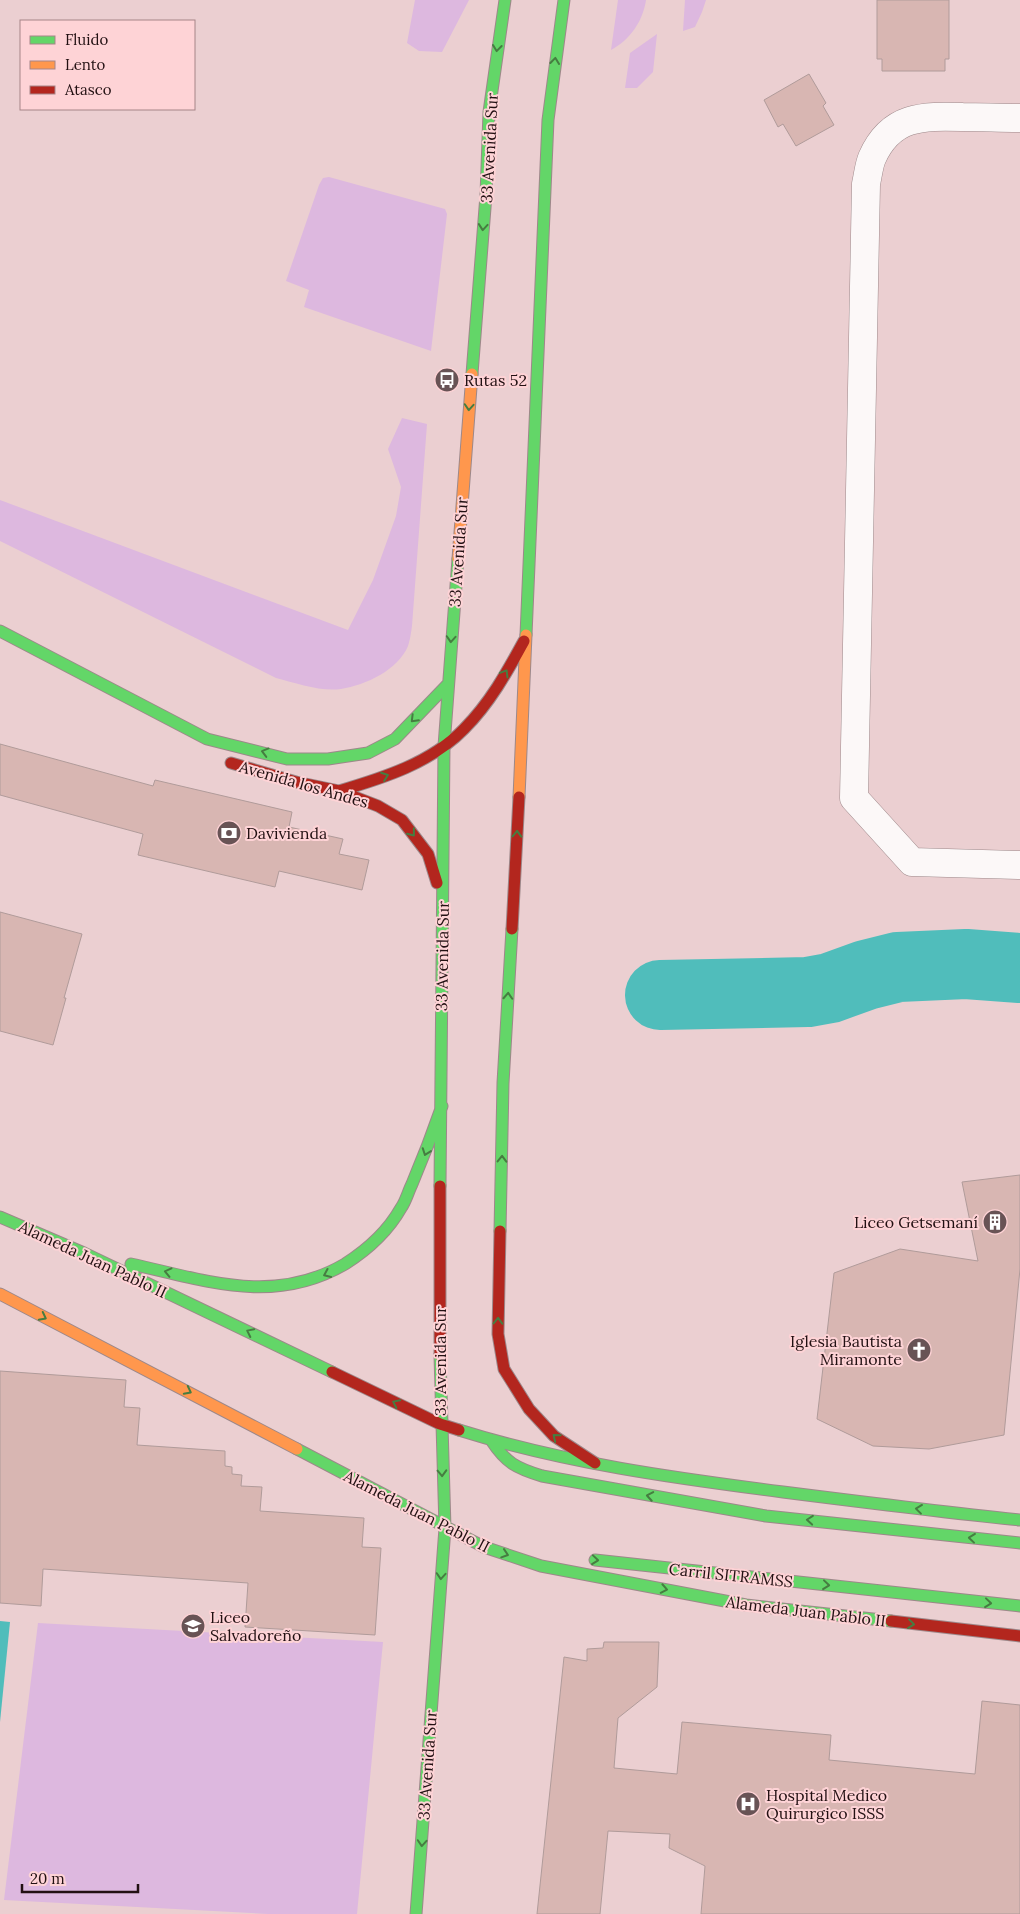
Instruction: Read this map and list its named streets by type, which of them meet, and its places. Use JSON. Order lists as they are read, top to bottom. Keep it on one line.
{"streets":{"street":["33 Avenida Sur","Avenida los Andes","Alameda Juan Pablo II","Carril SITRAMSS"]},"crossings":[["33 Avenida Sur","Avenida los Andes"],["33 Avenida Sur","Alameda Juan Pablo II"]],"places":{"bus stop":["Rutas 52"],"bank":["Davivienda"],"building":["Liceo Getsemaní"],"church":["Iglesia Bautista Miramonte"],"school or university":["Liceo Salvadoreño"],"hospital":["Hospital Medico Quirurgico ISSS"]},"legend":["Fluido","Lento","Atasco"],"scale_bar":"20 m"}
